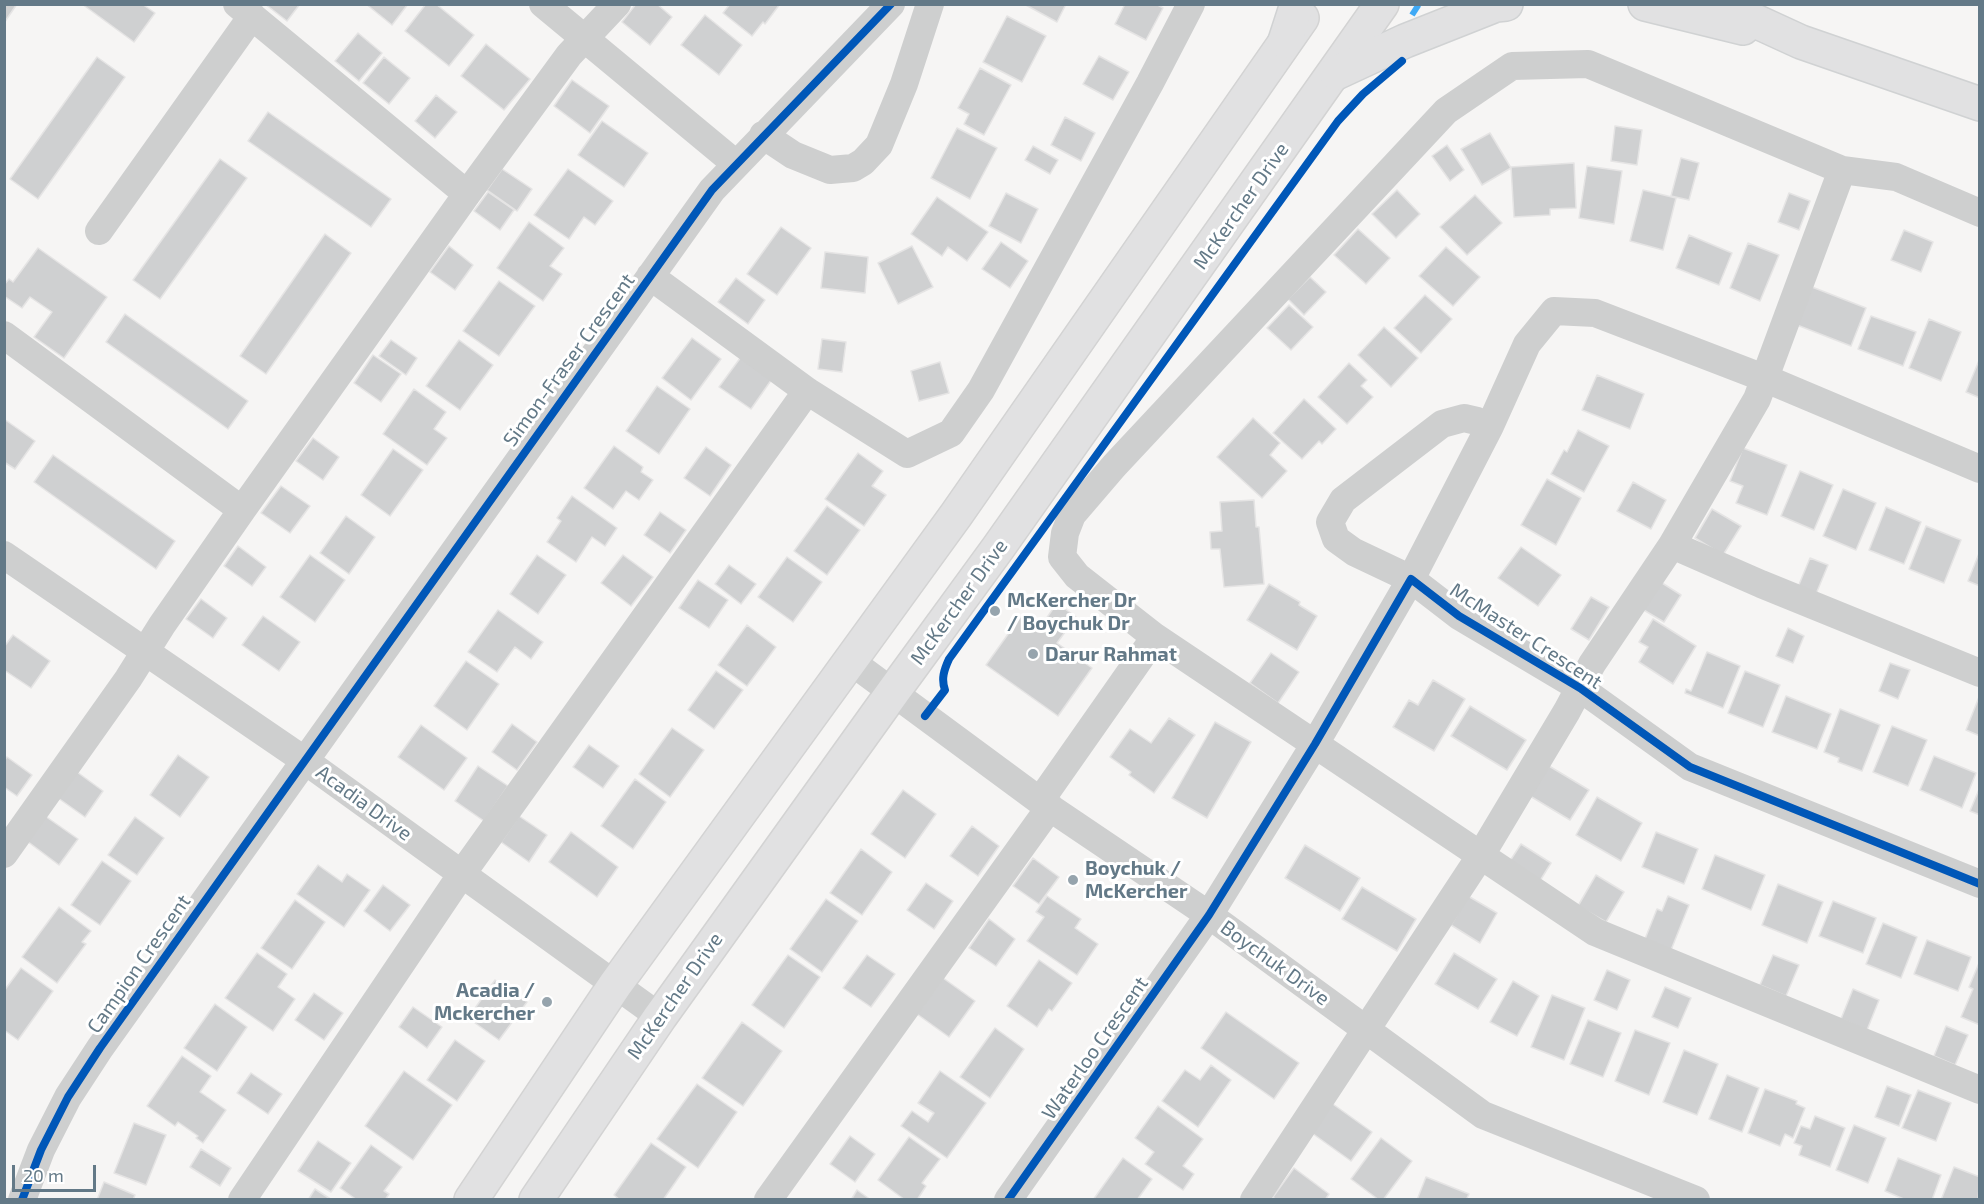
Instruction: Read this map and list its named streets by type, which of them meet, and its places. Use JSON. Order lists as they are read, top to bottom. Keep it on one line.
{"streets":{"main road":["McKercher Drive"],"street":["Simon-Fraser Crescent","McMaster Crescent","Acadia Drive","Boychuk Drive","Campion Crescent","Waterloo Crescent"]},"crossings":[["McKercher Drive","Acadia Drive"],["McKercher Drive","Boychuk Drive"],["Simon-Fraser Crescent","Acadia Drive"],["Simon-Fraser Crescent","Campion Crescent"],["Acadia Drive","Campion Crescent"],["Boychuk Drive","Waterloo Crescent"]],"places":["McKercher Dr / Boychuk Dr","Darur Rahmat","Boychuk / McKercher","Acadia / Mckercher"],"scale_bar":"20 m"}
